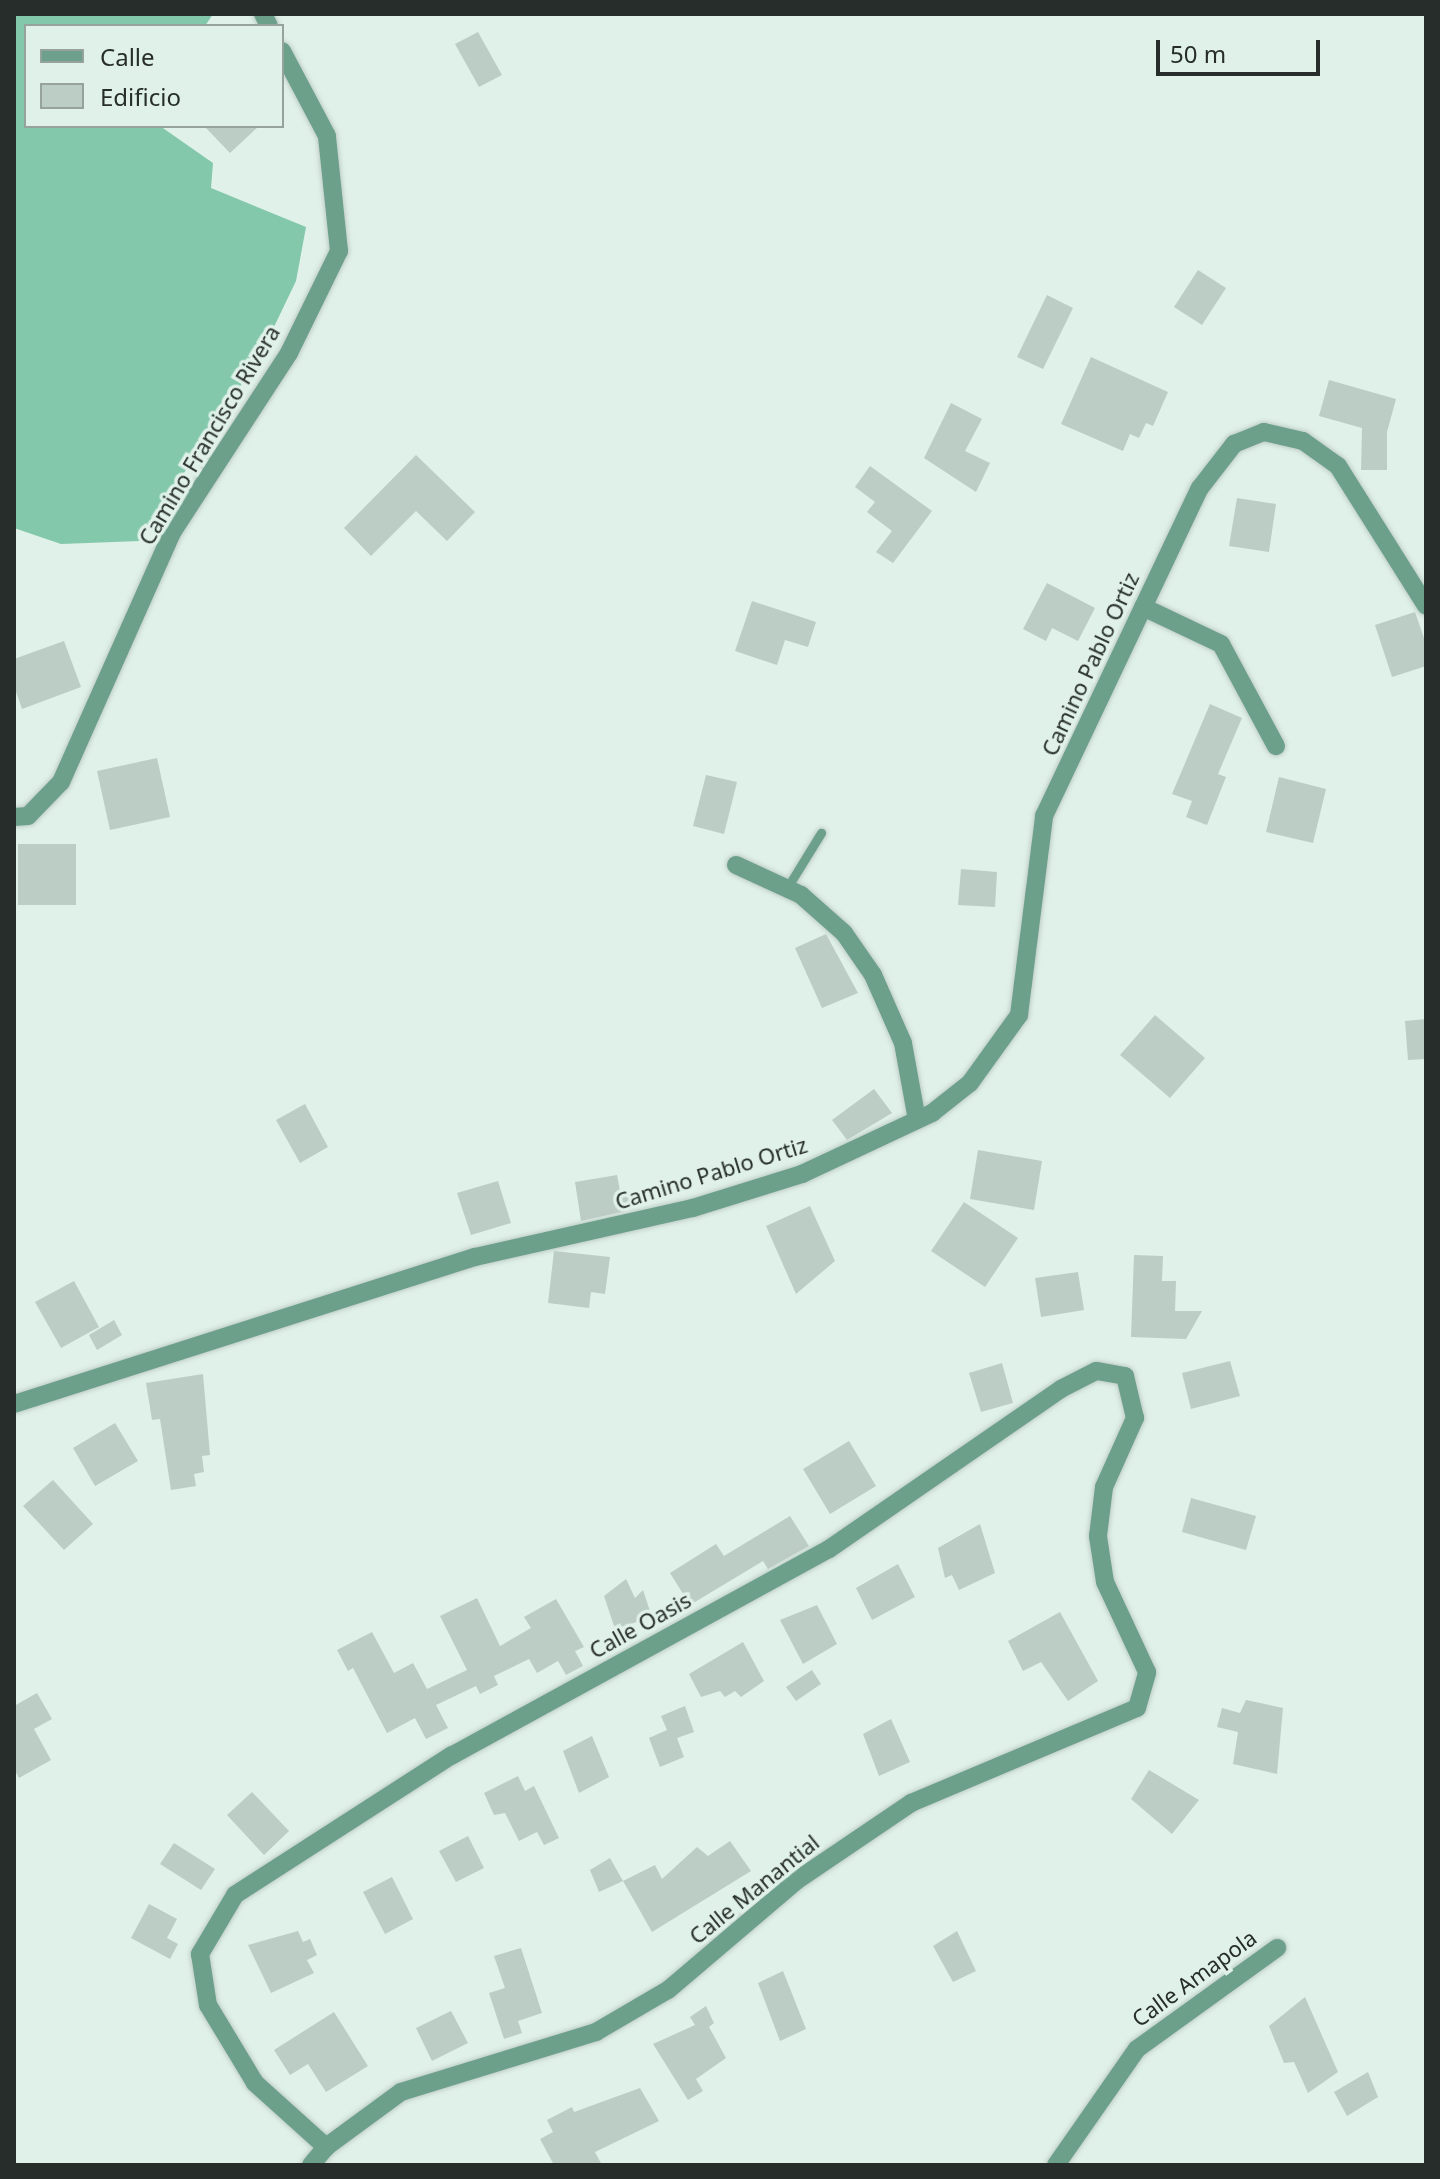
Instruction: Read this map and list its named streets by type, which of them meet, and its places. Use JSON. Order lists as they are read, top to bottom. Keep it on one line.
{"streets":{"street":["Camino Francisco Rivera","Camino Pablo Ortiz","Calle Oasis","Calle Manantial","Calle Amapola"]},"crossings":[["Calle Oasis","Calle Manantial"]],"legend":["Calle","Edificio"],"scale_bar":"50 m"}
